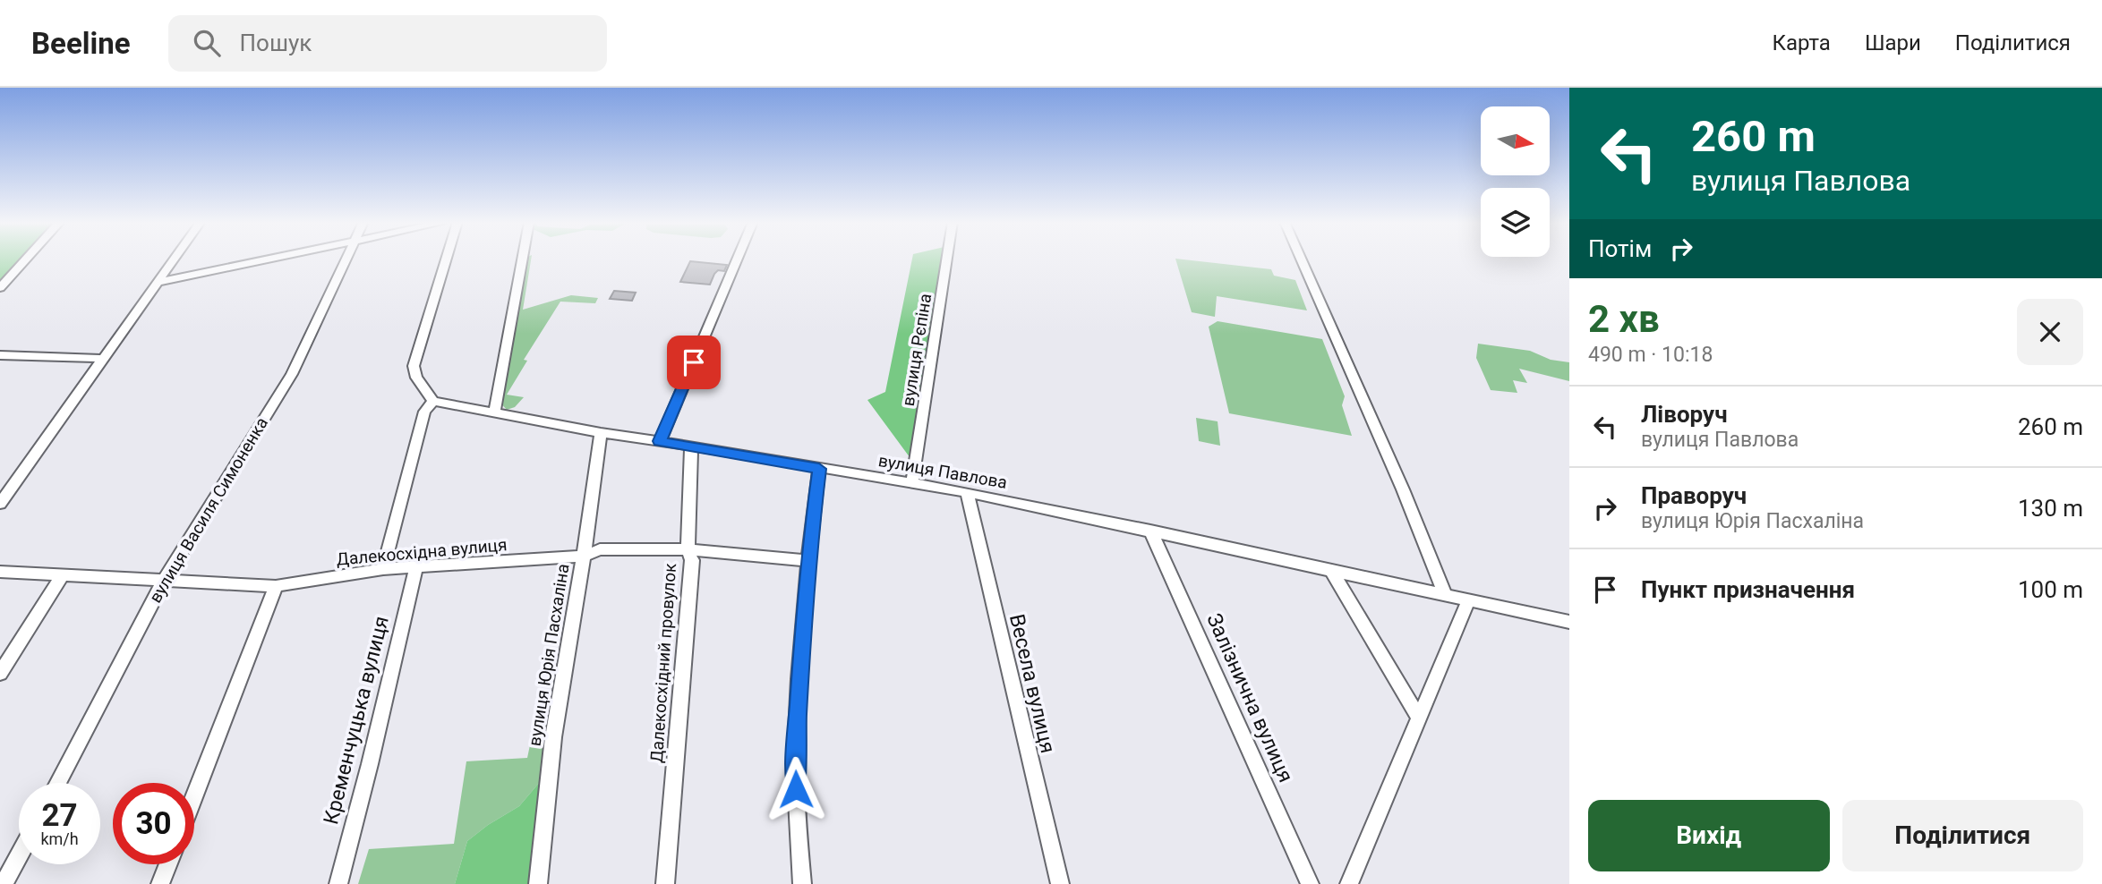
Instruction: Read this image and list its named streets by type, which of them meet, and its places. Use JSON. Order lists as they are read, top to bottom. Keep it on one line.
{"streets":{"street":["вулиця Рєпіна","вулиця Павлова","вулиця Василя Симоненка","Далекосхідна вулиця","вулиця Юрія Пасхаліна","Далекосхідний провулок","Весела вулиця","Залізнична вулиця","Кременчуцька вулиця"]},"crossings":[["вулиця Рєпіна","вулиця Павлова"],["вулиця Павлова","вулиця Юрія Пасхаліна"],["вулиця Павлова","Далекосхідний провулок"],["вулиця Павлова","Весела вулиця"],["вулиця Павлова","Залізнична вулиця"],["вулиця Василя Симоненка","Далекосхідна вулиця"],["Далекосхідна вулиця","вулиця Юрія Пасхаліна"],["Далекосхідна вулиця","Далекосхідний провулок"],["Далекосхідна вулиця","Кременчуцька вулиця"]],"north":"right","page":{"header":"Beeline","search":"Пошук","nav":["Карта","Шари","Поділитися"],"turn":["260 m","вулиця Павлова"],"then":"Потім","heading":["2 хв","490 m · 10:18"],"list":[{"name":"Ліворуч","note":"вулиця Павлова","value":"260 m"},{"name":"Праворуч","note":"вулиця Юрія Пасхаліна","value":"130 m"},{"name":"Пункт призначення","value":"100 m"}],"speed":"27 km/h","limit":"30","buttons":["Вихід","Поділитися"]}}
